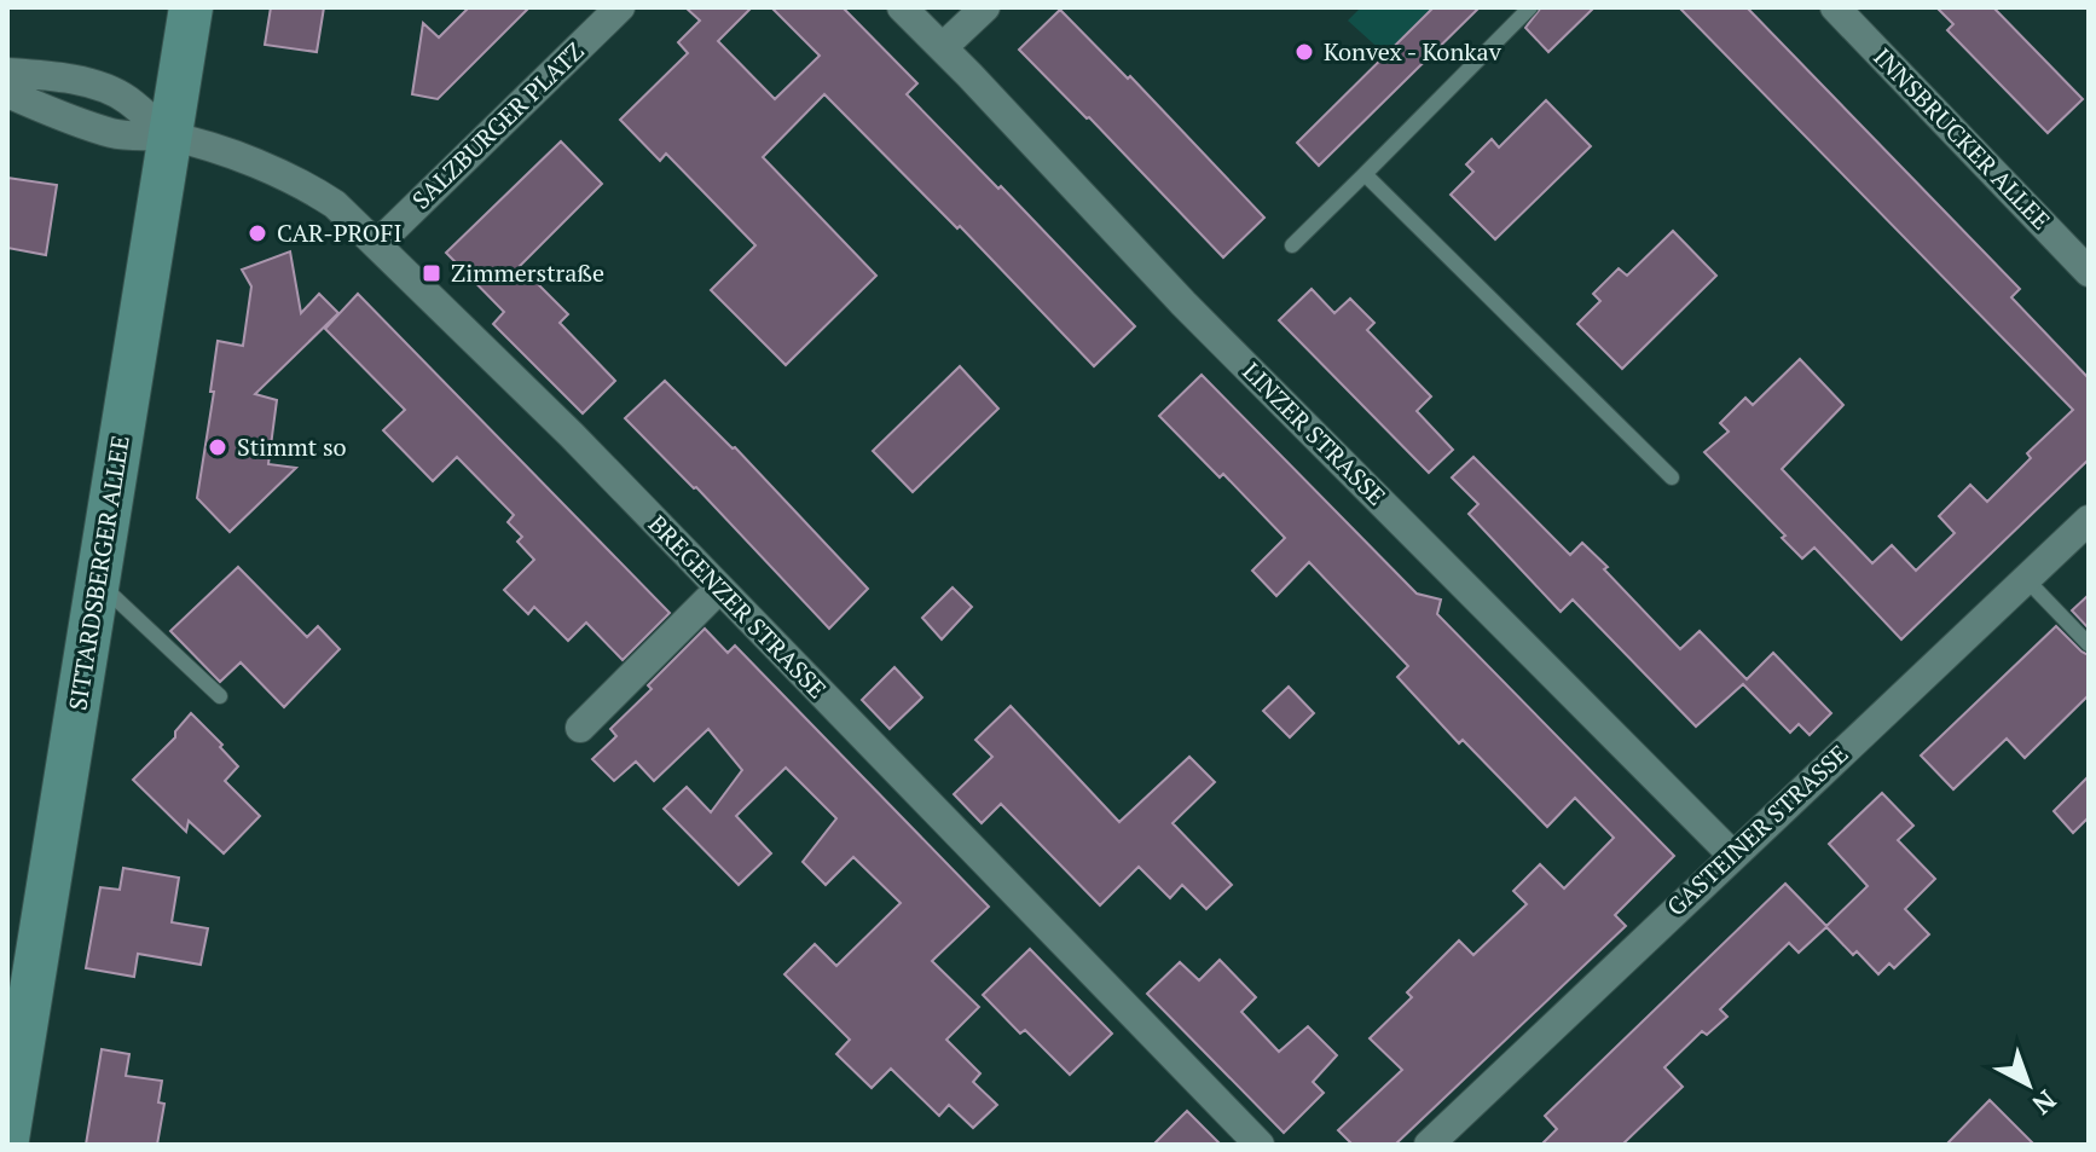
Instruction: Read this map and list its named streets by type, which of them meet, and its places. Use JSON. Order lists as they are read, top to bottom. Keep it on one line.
{"streets":{"main road":["SITTARDSBERGER ALLEE"],"street":["SALZBURGER PLATZ","INNSBRUCKER ALLEE","LINZER STRASSE","BREGENZER STRASSE","GASTEINER STRASSE"]},"crossings":[["SALZBURGER PLATZ","BREGENZER STRASSE"],["LINZER STRASSE","GASTEINER STRASSE"],["SITTARDSBERGER ALLEE","BREGENZER STRASSE"]],"places":{"other":["Konvex - Konkav","CAR-PROFI","Stimmt so"],"transit":["Zimmerstraße"]},"north":"bottom right"}
